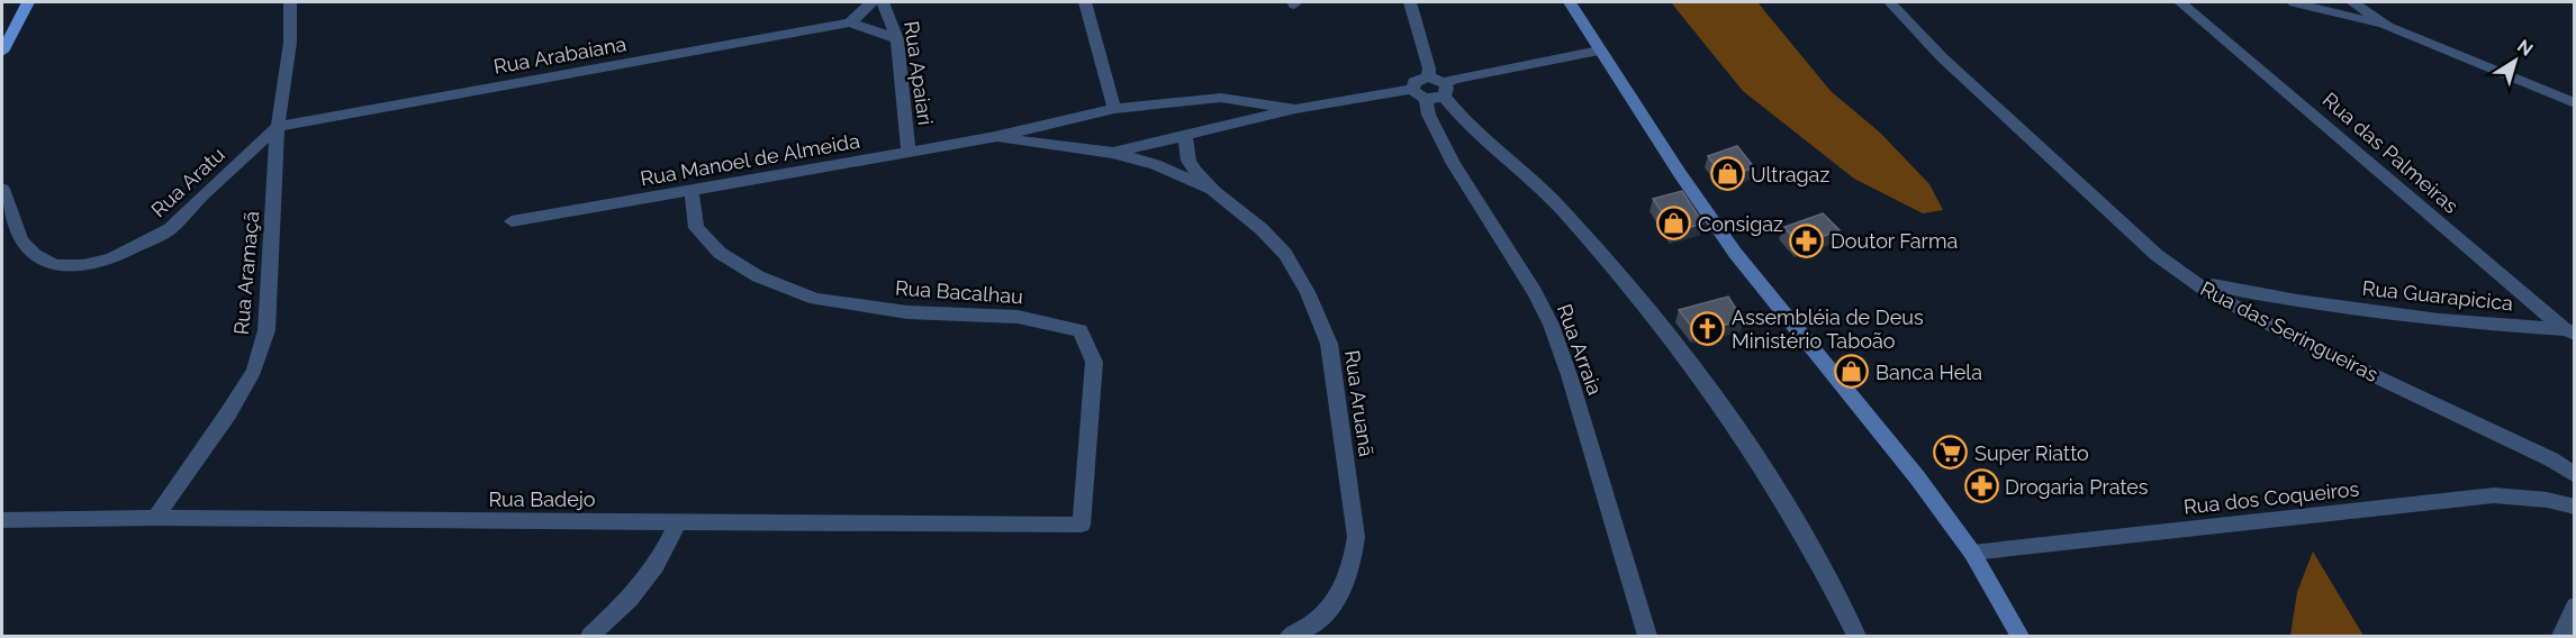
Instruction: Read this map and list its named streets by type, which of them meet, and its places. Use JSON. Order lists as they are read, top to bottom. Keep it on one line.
{"streets":{"street":["Rua Arabaiana","Rua Apaiari","Rua das Palmeiras","Rua Manoel de Almeida","Rua Aratu","Rua Aramaçã","Rua Bacalhau","Rua Guarapicica","Rua das Seringueiras","Rua Arraia","Rua Aruanã","Rua dos Coqueiros","Rua Badejo"]},"crossings":[["Rua Arabaiana","Rua Apaiari"],["Rua Arabaiana","Rua Aratu"],["Rua Arabaiana","Rua Aramaçã"],["Rua Apaiari","Rua Manoel de Almeida"],["Rua das Palmeiras","Rua Guarapicica"],["Rua Manoel de Almeida","Rua Bacalhau"],["Rua Manoel de Almeida","Rua Arraia"],["Rua Manoel de Almeida","Rua Aruanã"],["Rua Aratu","Rua Aramaçã"],["Rua Aramaçã","Rua Badejo"],["Rua Bacalhau","Rua Badejo"],["Rua Guarapicica","Rua das Seringueiras"]],"places":{"shop":["Ultragaz","Consigaz","Banca Hela"],"pharmacy":["Doutor Farma","Drogaria Prates"],"church":["Assembléia de Deus Ministério Taboão"],"supermarket":["Super Riatto"]},"north":"top right"}
